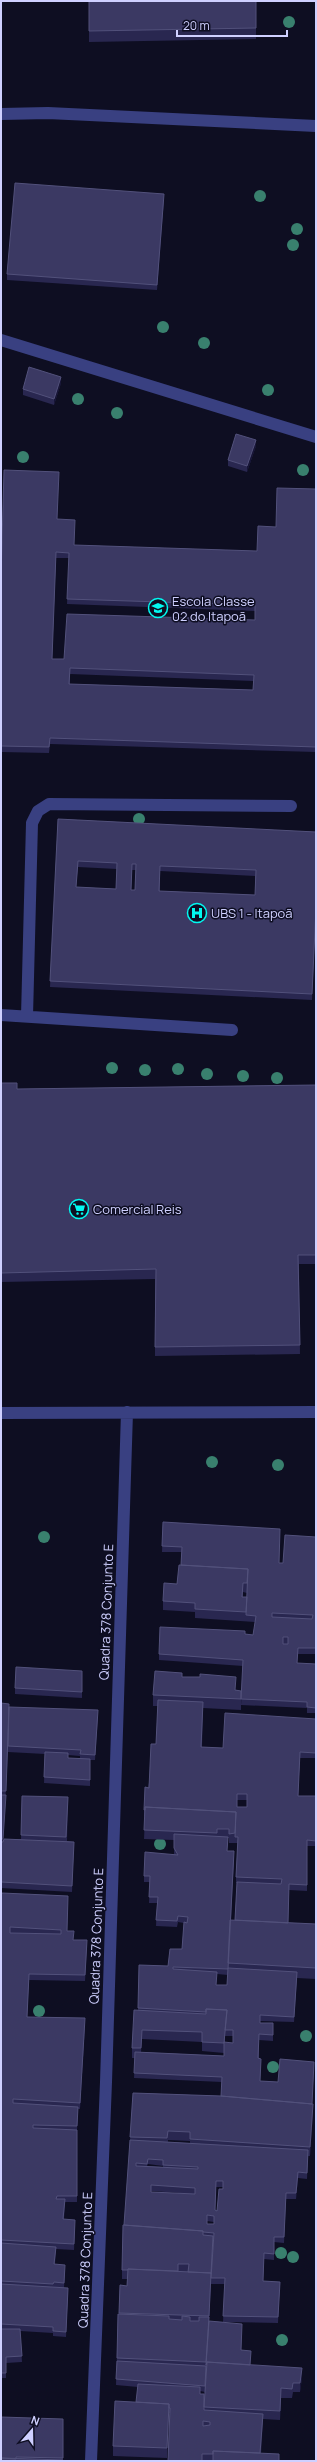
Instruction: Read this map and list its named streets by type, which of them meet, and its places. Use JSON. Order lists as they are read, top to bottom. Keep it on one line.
{"streets":{"street":["Quadra 378 Conjunto E"]},"places":{"school or university":["Escola Classe 02 do Itapoã"],"hospital":["UBS 1 - Itapoã"],"supermarket":["Comercial Reis"]},"scale_bar":"20 m","north":"top"}
